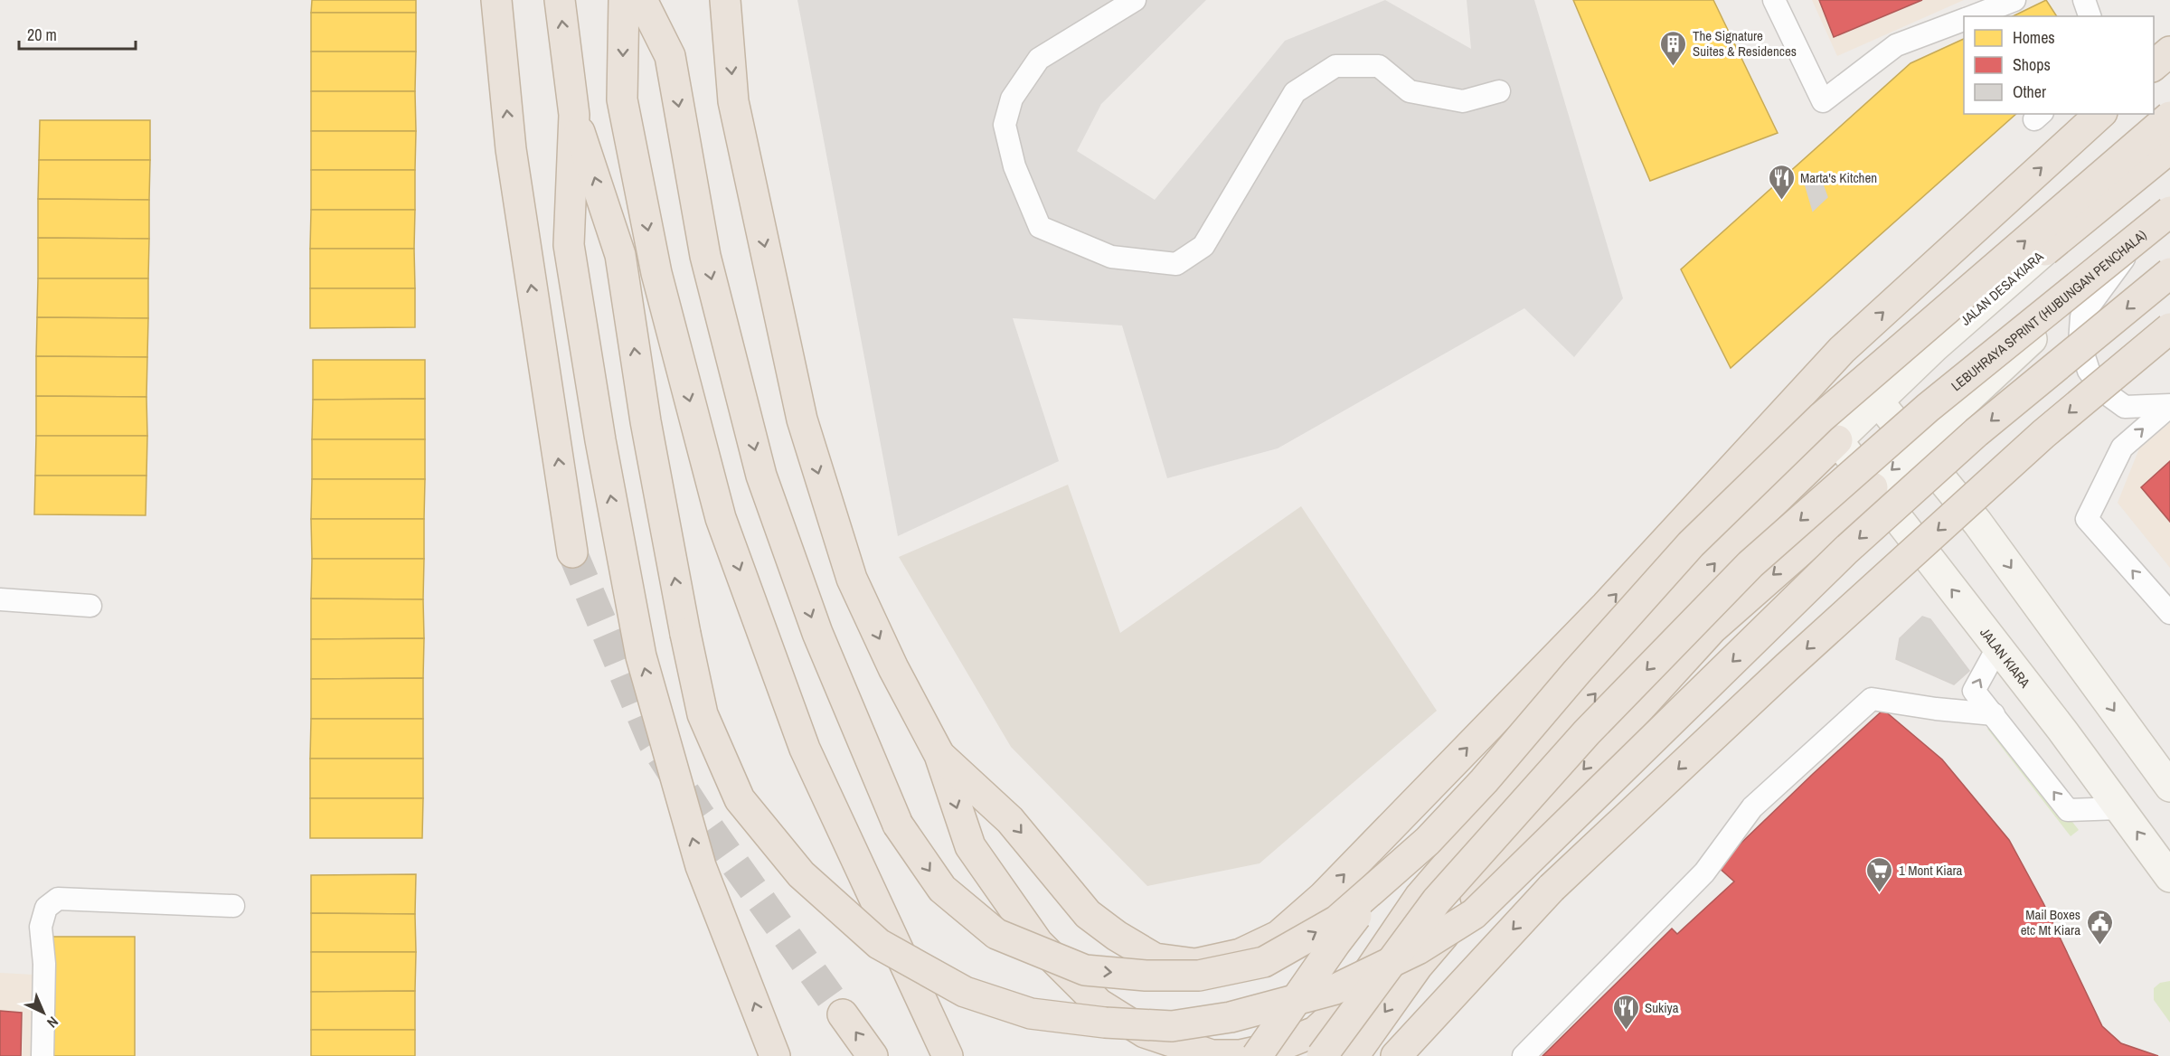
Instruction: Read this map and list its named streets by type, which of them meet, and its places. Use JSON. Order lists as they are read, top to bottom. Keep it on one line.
{"streets":{"highway":["LEBUHRAYA SPRINT (HUBUNGAN PENCHALA)"],"main road":["JALAN DESA KIARA","JALAN KIARA"]},"crossings":[["JALAN DESA KIARA","JALAN KIARA"]],"places":{"building":["The Signature Suites & Residences"],"restaurant":["Marta's Kitchen","Sukiya"],"supermarket":["1 Mont Kiara"],"public building":["Mail Boxes etc Mt Kiara"]},"legend":["Homes","Shops","Other"],"scale_bar":"20 m","north":"bottom right"}
